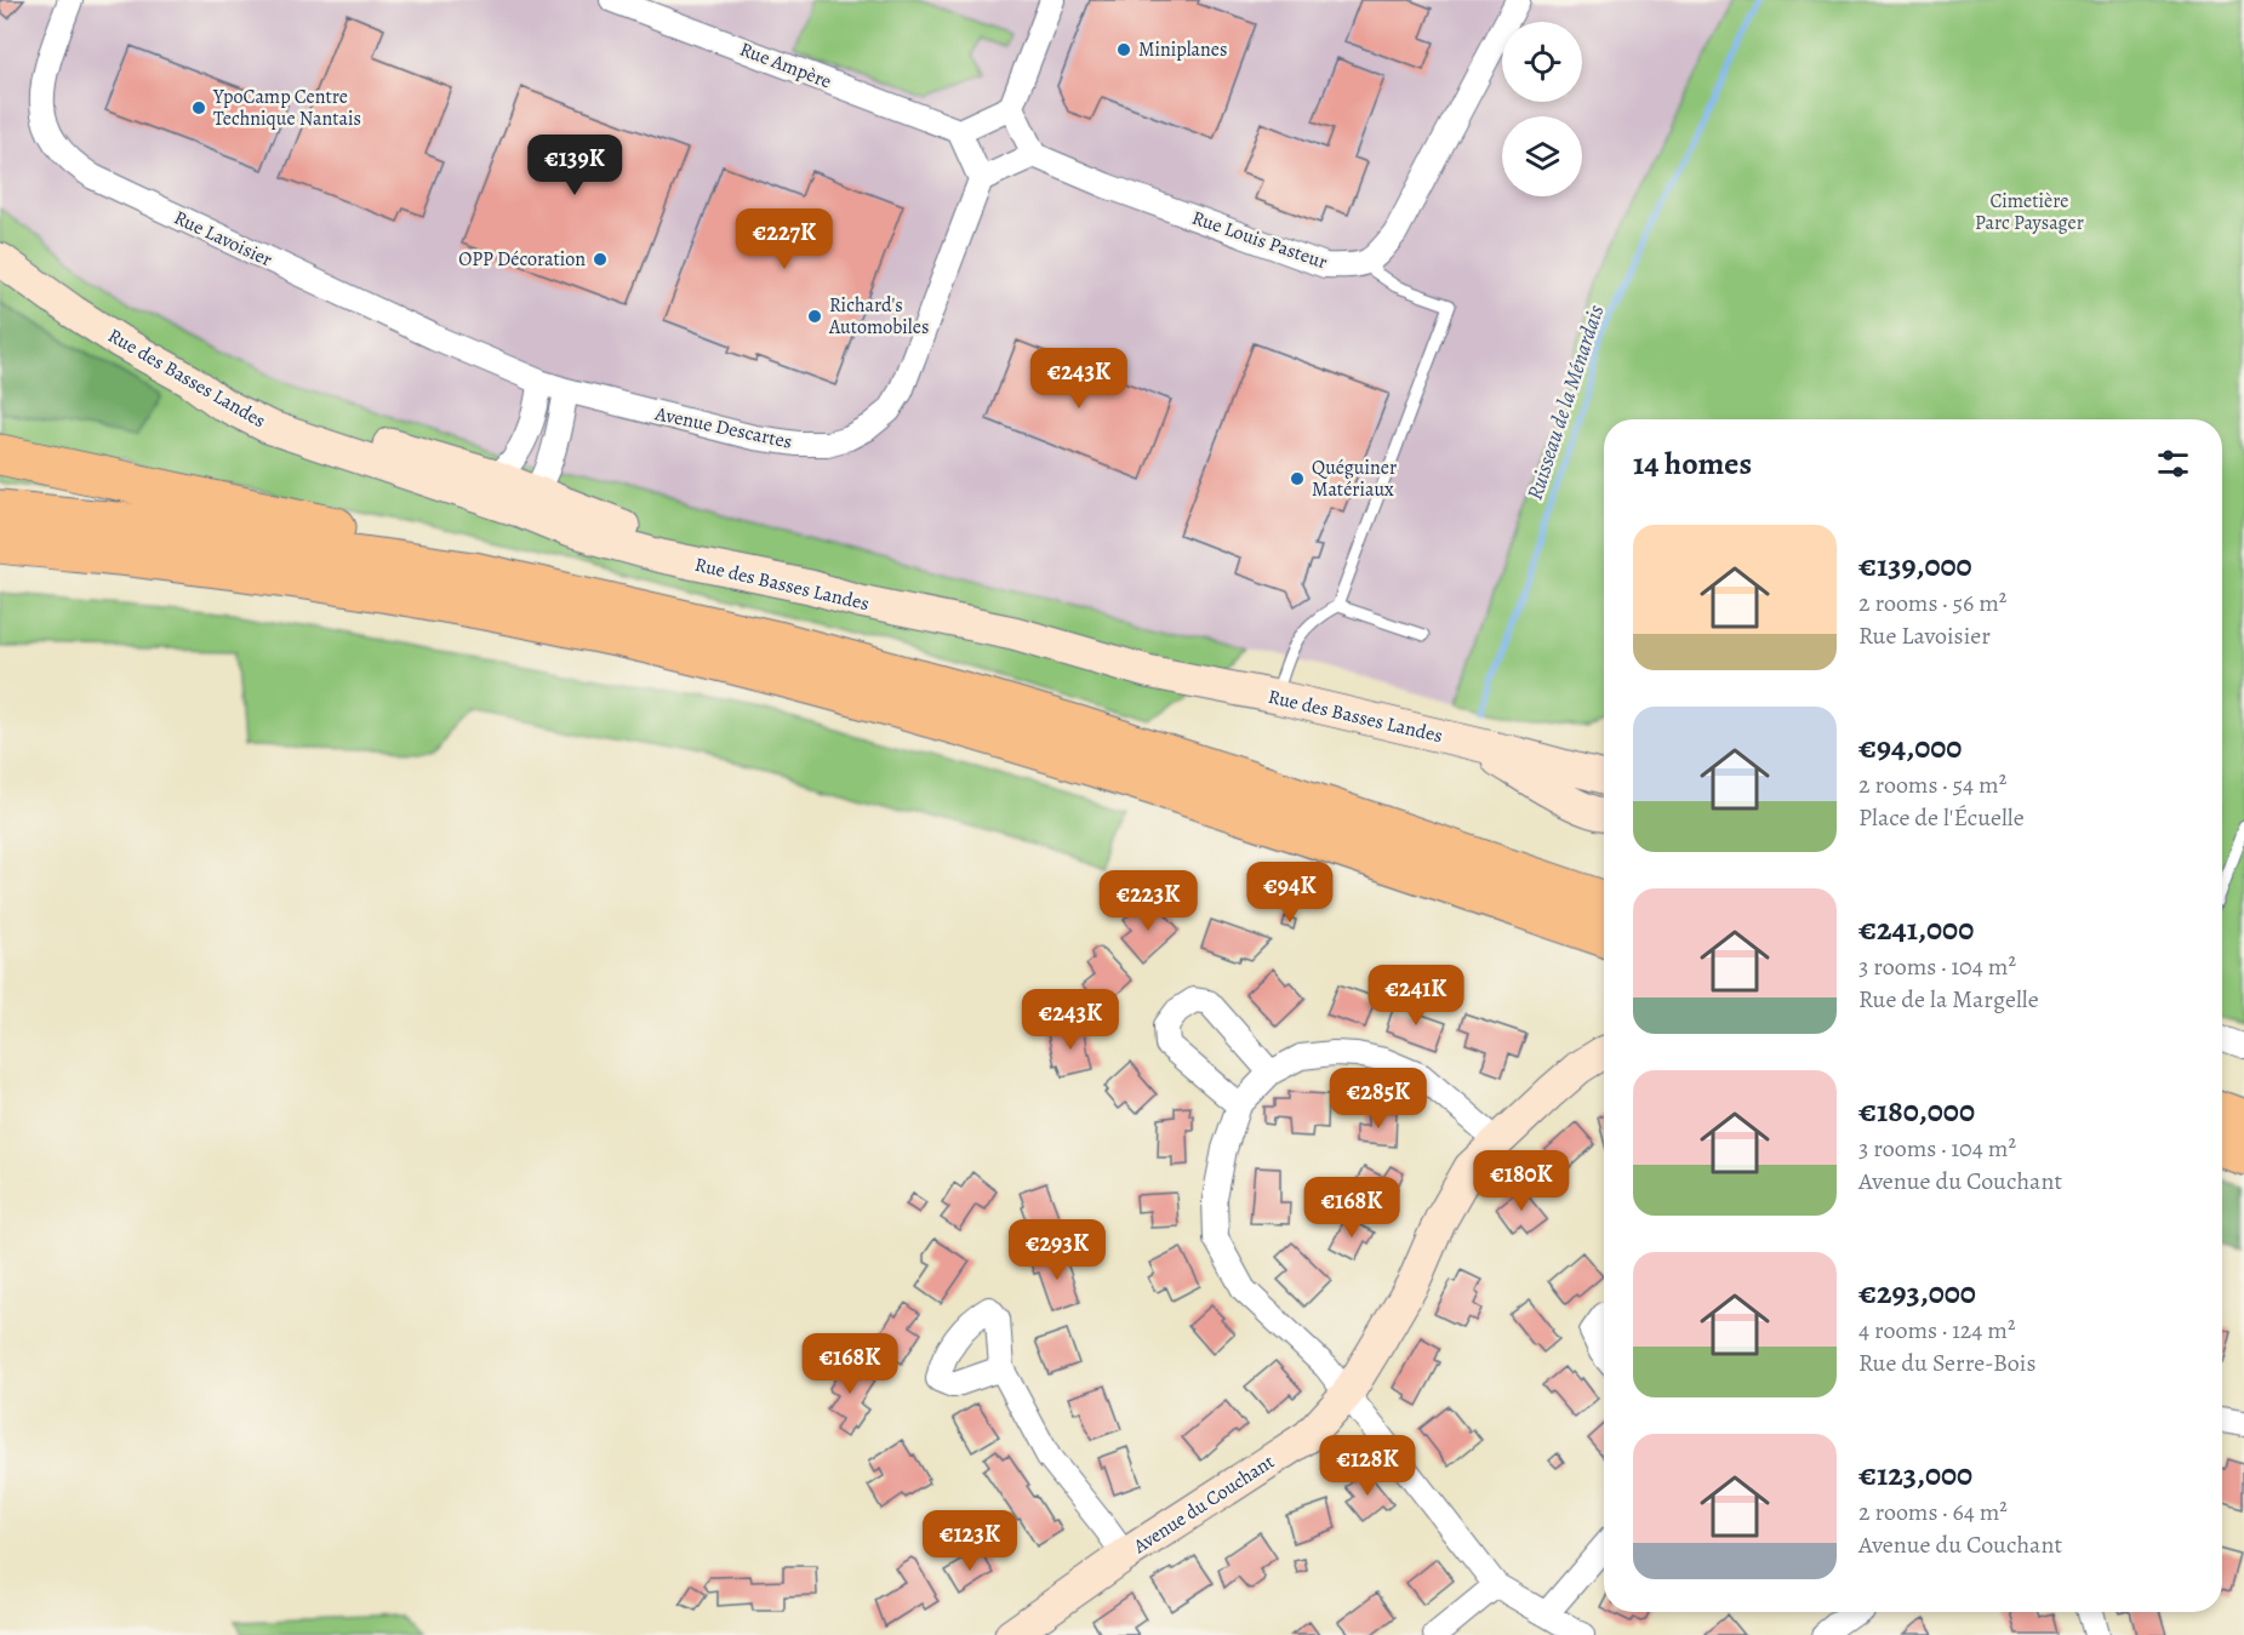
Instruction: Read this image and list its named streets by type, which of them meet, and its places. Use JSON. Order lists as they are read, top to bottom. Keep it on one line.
{"streets":{"street":["Rue Ampère","Rue Lavoisier","Rue Louis Pasteur","Rue des Basses Landes","Avenue Descartes","Avenue du Couchant"]},"crossings":[["Rue Lavoisier","Avenue Descartes"]],"water":["Ruisseau de la Ménardais"],"parks":["Cimetière Parc Paysager"],"places":["Miniplanes","YpoCamp Centre Technique Nantais","OPP Décoration","Richard's Automobiles","Quéguiner Matériaux"],"page":{"price":["€139K","€227K","€243K","€94K","€223K","€241K","€243K","€285K","€180K","€168K","€293K","€168K","€128K","€123K"],"heading":"14 homes","list":[{"name":"€139,000","note":"2 rooms · 56 m² · Rue Lavoisier"},{"name":"€94,000","note":"2 rooms · 54 m² · Place de l'Écuelle"},{"name":"€241,000","note":"3 rooms · 104 m² · Rue de la Margelle"},{"name":"€180,000","note":"3 rooms · 104 m² · Avenue du Couchant"},{"name":"€293,000","note":"4 rooms · 124 m² · Rue du Serre-Bois"},{"name":"€123,000","note":"2 rooms · 64 m² · Avenue du Couchant"}]}}
